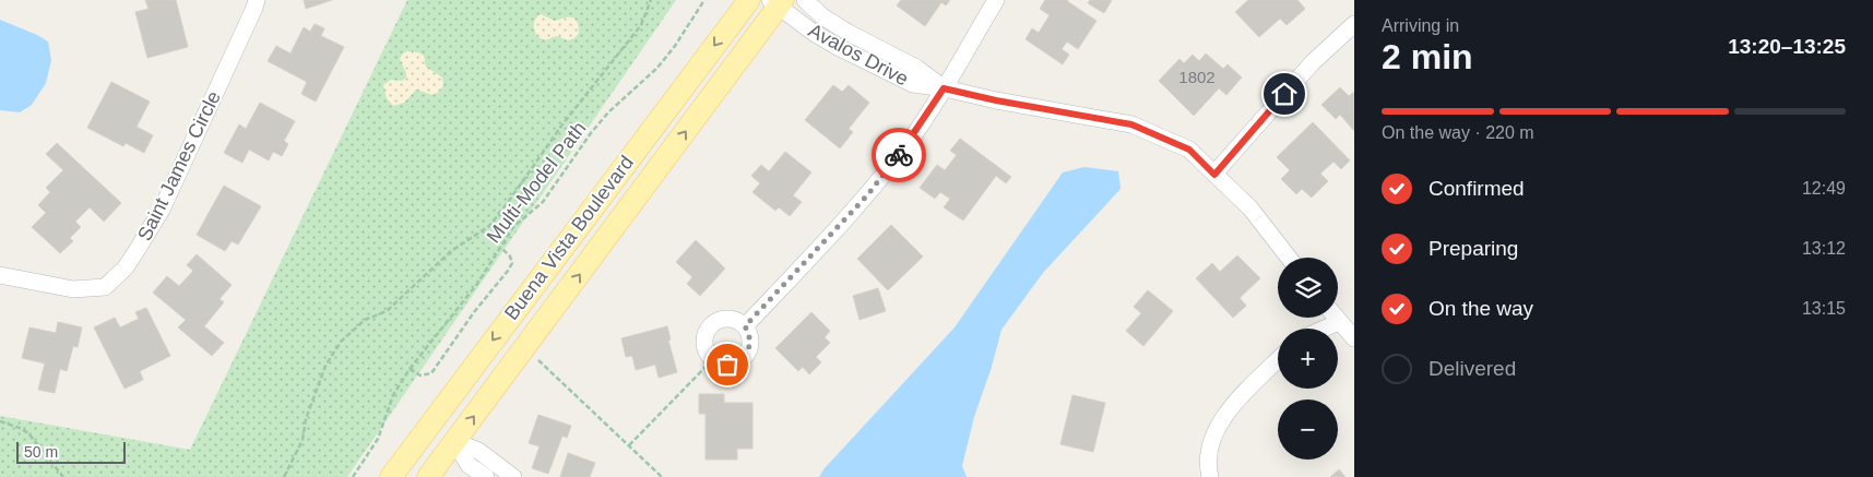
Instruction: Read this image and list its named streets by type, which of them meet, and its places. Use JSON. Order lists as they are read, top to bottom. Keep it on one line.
{"streets":{"main road":["Buena Vista Boulevard"],"street":["Avalos Drive","Saint James Circle"],"path":["Multi-Model Path"]},"crossings":[["Avalos Drive","Buena Vista Boulevard"]],"house_numbers":["1802"],"scale_bar":"50 m","page":{"heading":["2 min","Arriving in","13:20–13:25"],"bar":"On the way · 220 m","list":[["Confirmed","12:49"],["Preparing","13:12"],["On the way","13:15"],"Delivered"],"map_buttons":["+","−"],"scale":"50 m"}}
